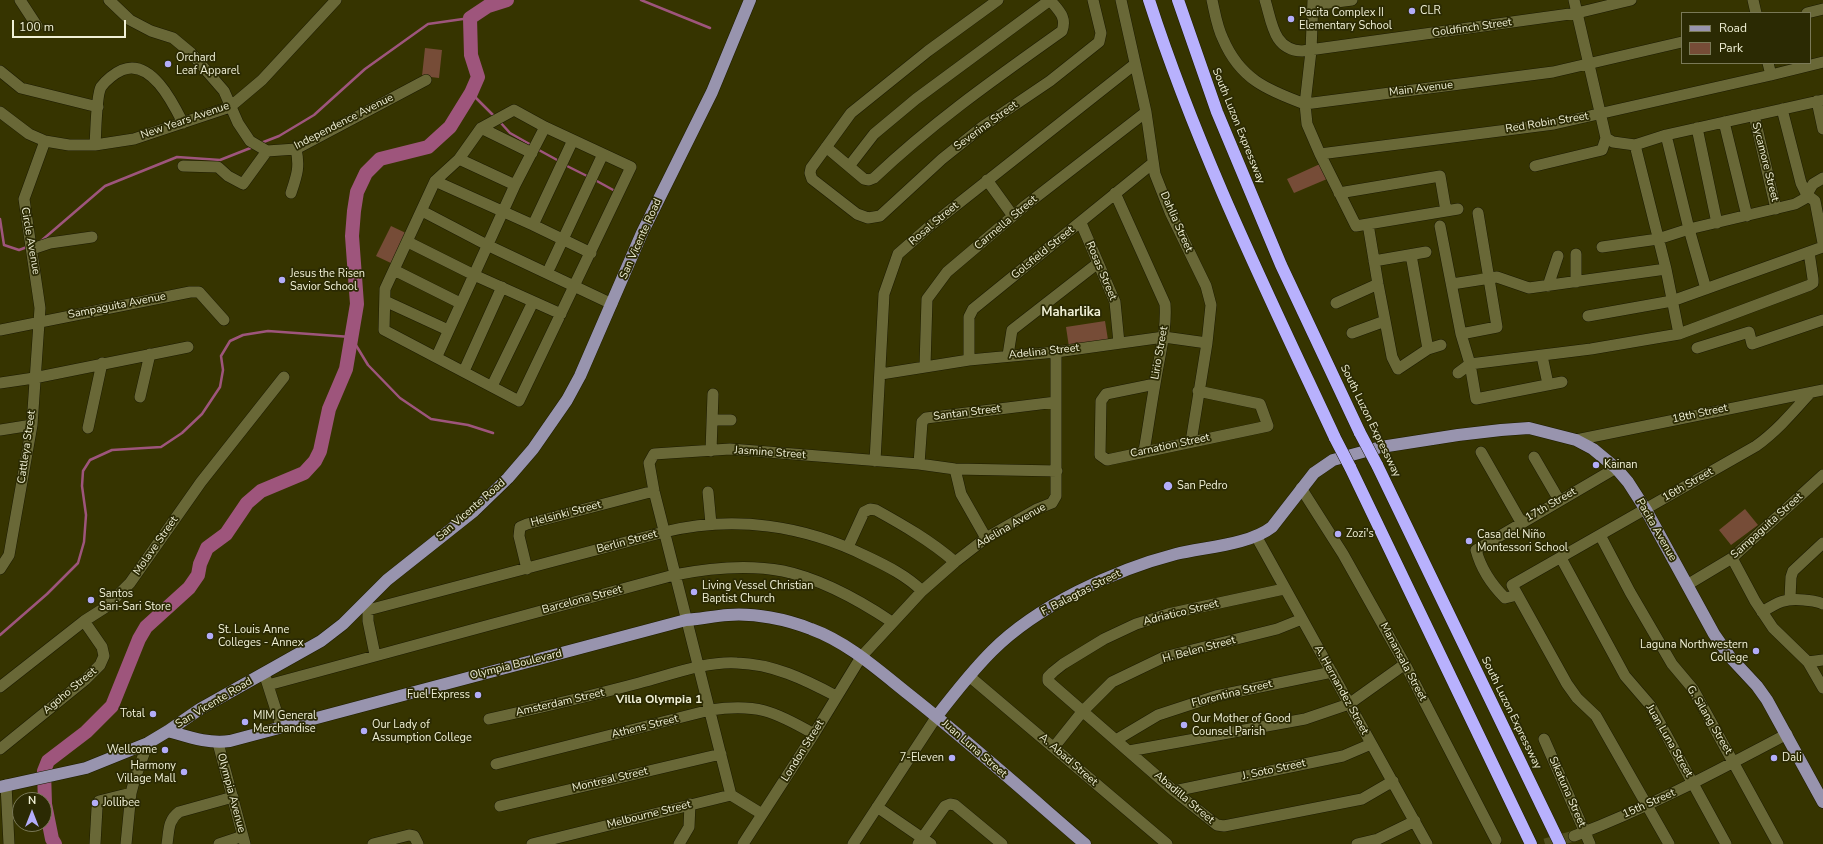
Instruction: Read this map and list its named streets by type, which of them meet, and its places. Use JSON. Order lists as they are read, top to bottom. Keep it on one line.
{"streets":{"highway":["South Luzon Expressway"],"main road":["San Vicente Road","Pacita Avenue","F. Balagtas Street","Olympia Boulevard","Juan Luna Street"],"street":["Goldfinch Street","Main Avenue","New Years Avenue","Independence Avenue","Red Robin Street","Severina Street","Sycamore Street","Dahlia Street","Carmella Street","Rosal Street","Circle Avenue","Golsfield Street","Rosas Street","Sampaguita Avenue","Adelina Street","Lirio Street","Santan Street","18th Street","Carnation Street","Cattleya Street","Jasmine Street","16th Street","17th Street","Helsinki Street","Adelina Avenue","Sampaguita Street","Berlin Street","Molave Street","Barcelona Street","Adriatico Street","H. Belen Street","Manansala Street","A. Hernandez Street","Agoho Street","Florentina Street","Amsterdam Street","G. Silang Street","Athens Street","London Street","A. Abad Street","J. Soto Street","Montreal Street","Sikatuna Street","Olympia Avenue","Abadilla Street","15th Street","Melbourne Street"]},"crossings":[["New Years Avenue","Circle Avenue"],["Dahlia Street","Carmella Street"],["Dahlia Street","Rosal Street"],["Dahlia Street","Golsfield Street"],["Dahlia Street","Adelina Street"],["Dahlia Street","Carnation Street"],["Carmella Street","Adelina Street"],["Rosal Street","Adelina Street"],["Rosal Street","Jasmine Street"],["San Vicente Road","Olympia Boulevard"],["Circle Avenue","Sampaguita Avenue"],["Circle Avenue","Cattleya Street"],["Golsfield Street","Rosas Street"],["Golsfield Street","Adelina Street"],["Golsfield Street","Lirio Street"],["Rosas Street","Adelina Street"],["Sampaguita Avenue","Cattleya Street"],["Adelina Street","Lirio Street"],["Adelina Street","Adelina Avenue"],["Lirio Street","Carnation Street"],["Santan Street","Jasmine Street"],["Santan Street","Adelina Avenue"],["18th Street","16th Street"],["18th Street","Pacita Avenue"],["Jasmine Street","Helsinki Street"],["Jasmine Street","Adelina Avenue"],["Jasmine Street","Berlin Street"],["Jasmine Street","Barcelona Street"],["Jasmine Street","Olympia Boulevard"],["Jasmine Street","Amsterdam Street"],["Jasmine Street","Athens Street"],["Jasmine Street","Montreal Street"],["Jasmine Street","Melbourne Street"],["16th Street","17th Street"],["16th Street","Pacita Avenue"],["16th Street","G. Silang Street"],["16th Street","Juan Luna Street"],["17th Street","Pacita Avenue"],["Helsinki Street","Berlin Street"],["Adelina Avenue","Berlin Street"],["Adelina Avenue","Barcelona Street"],["Adelina Avenue","Olympia Boulevard"],["Adelina Avenue","Juan Luna Street"],["Adelina Avenue","London Street"],["Sampaguita Street","Pacita Avenue"],["Pacita Avenue","F. Balagtas Street"],["Pacita Avenue","15th Street"],["Berlin Street","Barcelona Street"],["Molave Street","Agoho Street"],["F. Balagtas Street","Manansala Street"],["F. Balagtas Street","A. Hernandez Street"],["F. Balagtas Street","Juan Luna Street"],["F. Balagtas Street","A. Abad Street"],["Adriatico Street","A. Hernandez Street"],["Adriatico Street","Abadilla Street"],["H. Belen Street","A. Hernandez Street"],["H. Belen Street","A. Abad Street"],["H. Belen Street","Abadilla Street"],["Olympia Boulevard","Juan Luna Street"],["Olympia Boulevard","London Street"],["Olympia Boulevard","Olympia Avenue"],["A. Hernandez Street","Florentina Street"],["A. Hernandez Street","J. Soto Street"],["A. Hernandez Street","Abadilla Street"],["Florentina Street","Abadilla Street"],["Amsterdam Street","London Street"],["G. Silang Street","15th Street"],["Athens Street","London Street"],["Juan Luna Street","London Street"],["Juan Luna Street","15th Street"],["J. Soto Street","Abadilla Street"],["Sikatuna Street","15th Street"]],"districts":["Maharlika","Villa Olympia 1"],"places":["CLR","Pacita Complex II Elementary School","Orchard Leaf Apparel","Jesus the Risen Savior School","Kainan","San Pedro","Zozi's","Casa del Niño Montessori School","Living Vessel Christian Baptist Church","Santos Sari-Sari Store","St. Louis Anne Colleges - Annex","Laguna Northwestern College","Fuel Express","Total","MIM General Merchandise","Our Mother of Good Counsel Parish","Our Lady of Assumption College","Wellcome","7-Eleven","Dali","Harmony Village Mall","Jollibee"],"legend":["Road","Park"],"scale_bar":"100 m","north":"top"}
